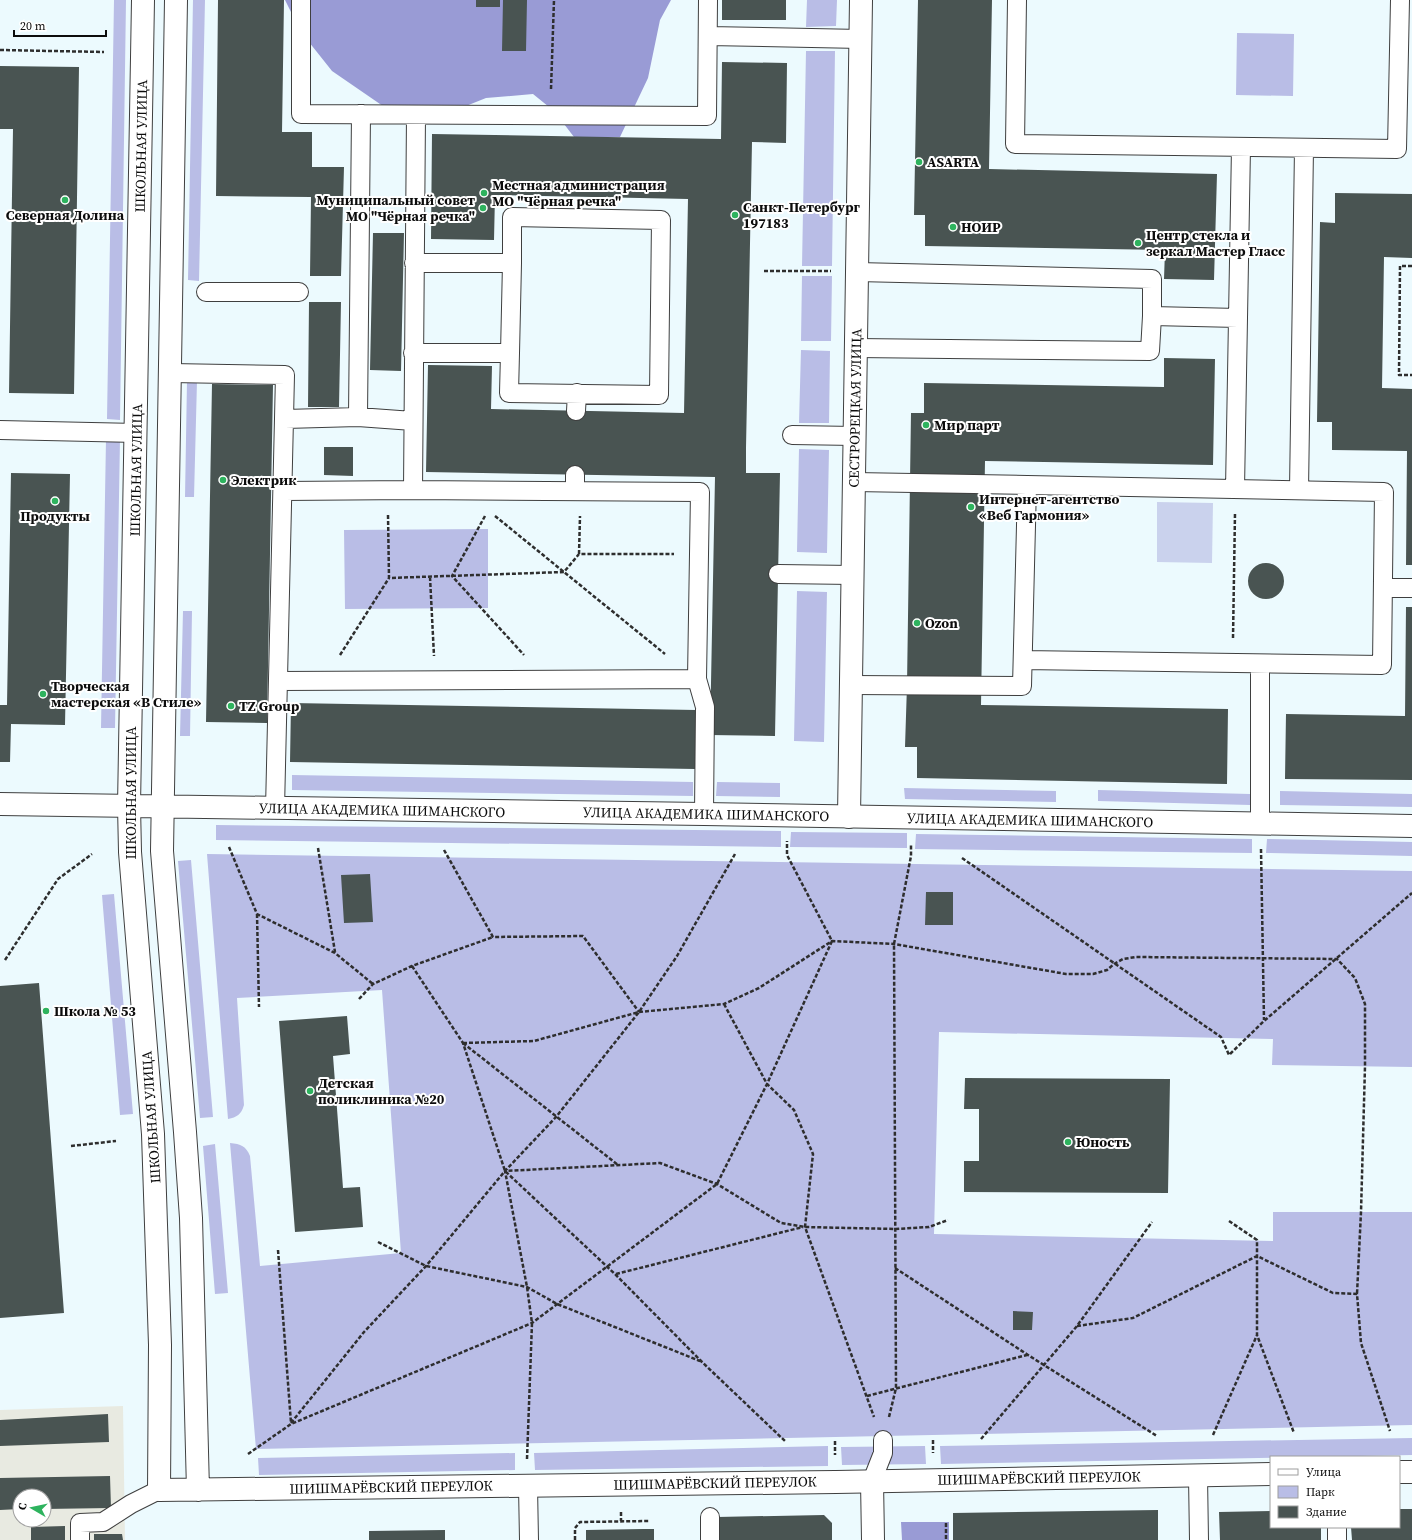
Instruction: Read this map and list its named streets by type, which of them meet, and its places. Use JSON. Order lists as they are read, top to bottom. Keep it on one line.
{"streets":{"street":["ШКОЛЬНАЯ УЛИЦА","СЕСТРОРЕЦКАЯ УЛИЦА","УЛИЦА АКАДЕМИКА ШИМАНСКОГО","ШИШМАРЁВСКИЙ ПЕРЕУЛОК"]},"crossings":[["ШКОЛЬНАЯ УЛИЦА","УЛИЦА АКАДЕМИКА ШИМАНСКОГО"],["ШКОЛЬНАЯ УЛИЦА","ШИШМАРЁВСКИЙ ПЕРЕУЛОК"],["СЕСТРОРЕЦКАЯ УЛИЦА","УЛИЦА АКАДЕМИКА ШИМАНСКОГО"]],"places":["ASARTA","Местная администрация МО \"Чёрная речка\"","Северная Долина","Муниципальный совет МО \"Чёрная речка\"","Санкт-Петербург 197183","НОИР","Центр стекла и зеркал Мастер Гласс","Мир парт","Электрик","Продукты","Интернет-агентство «Веб Гармония»","Ozon","Творческая мастерская «В Стиле»","TZ Group","Школа № 53","Детская поликлиника №20","Юность"],"legend":["Улица","Парк","Здание"],"scale_bar":"20 m","north":"left"}
